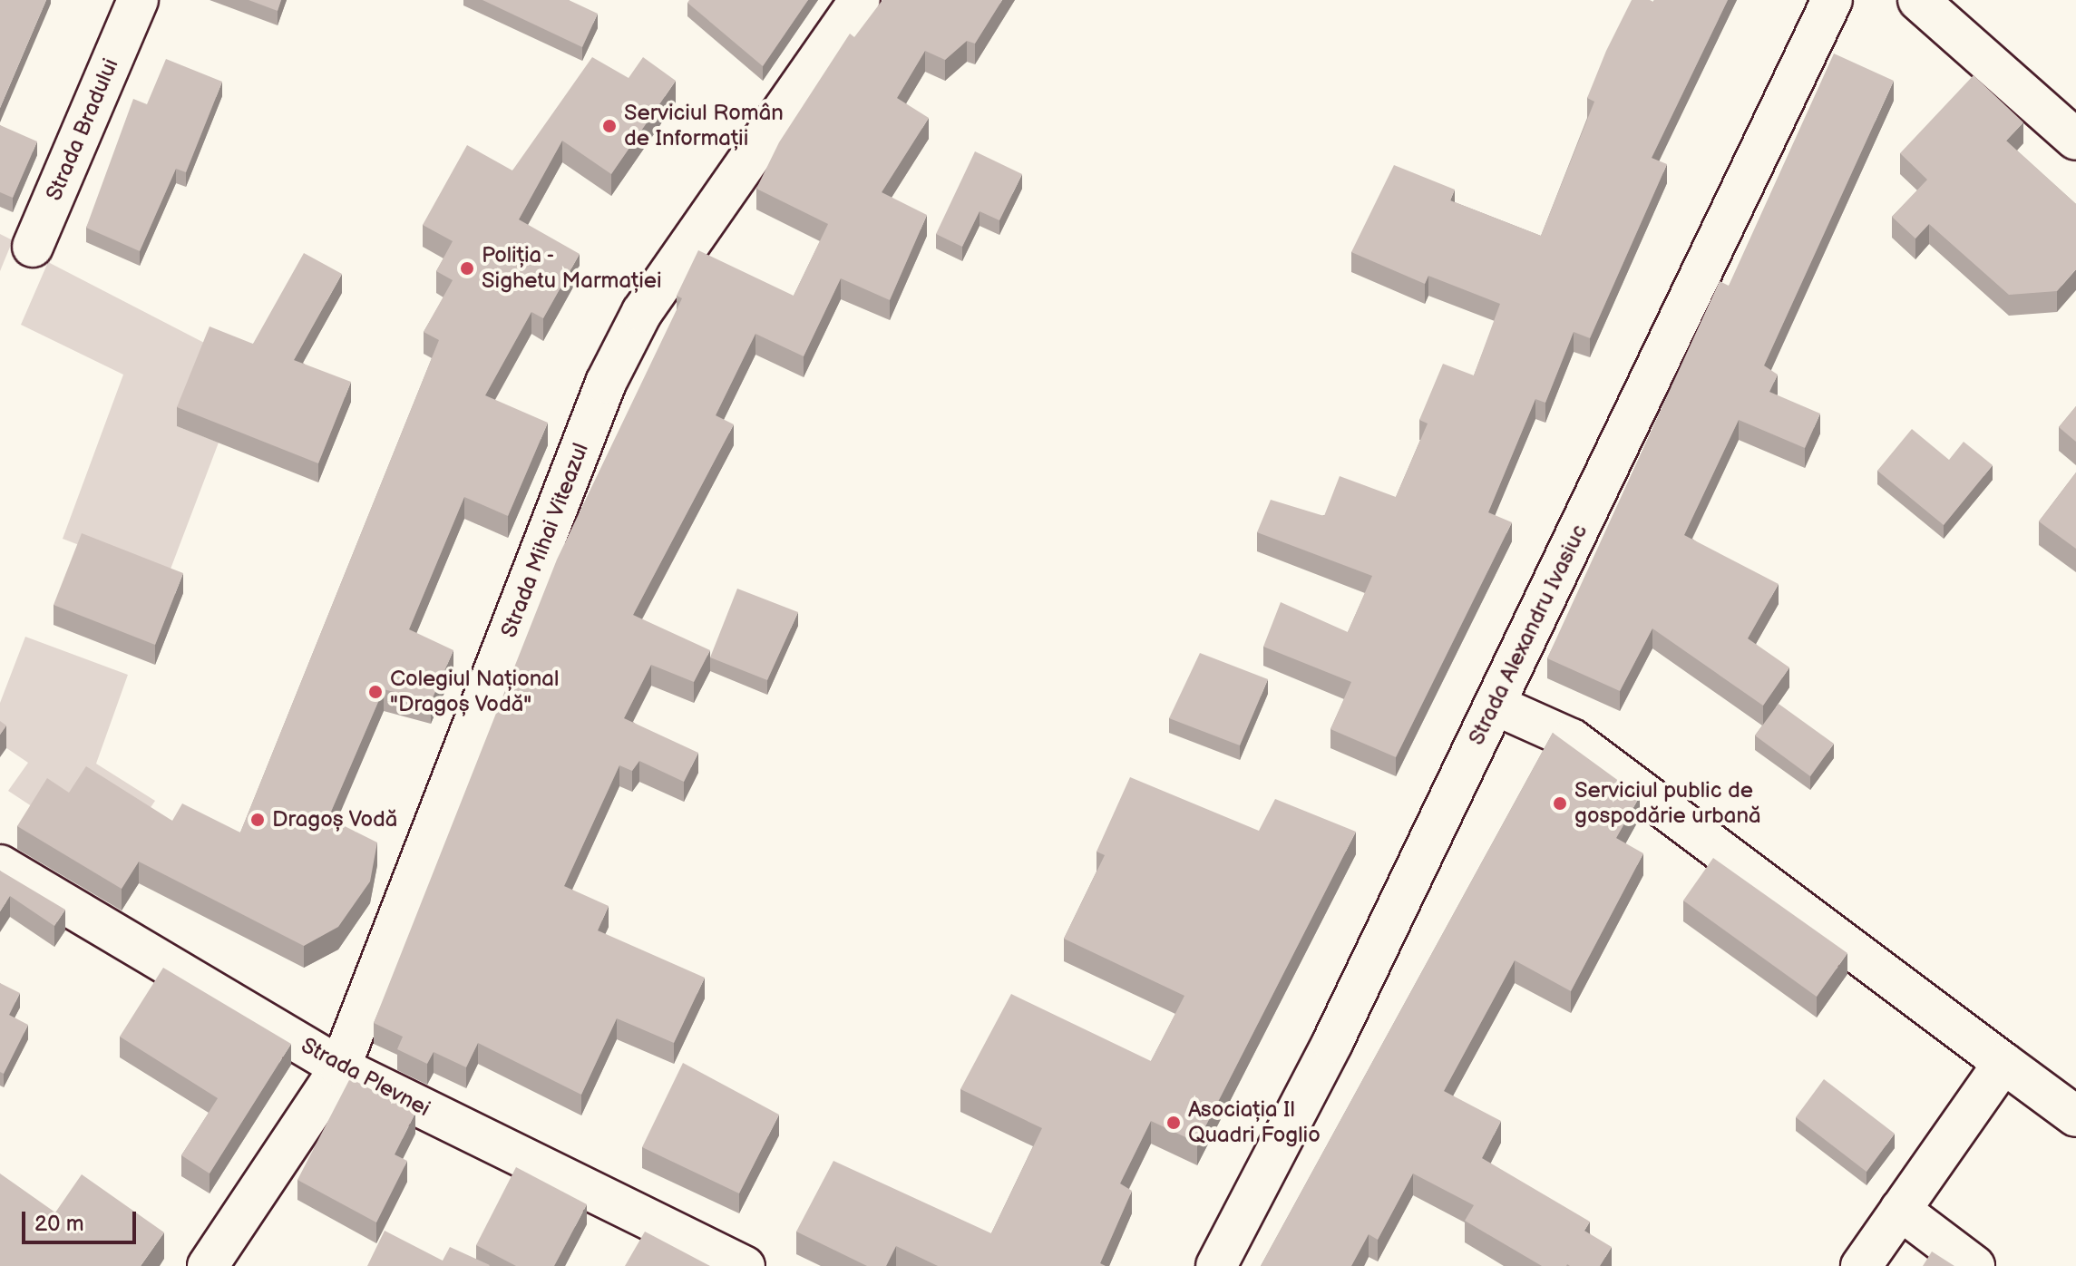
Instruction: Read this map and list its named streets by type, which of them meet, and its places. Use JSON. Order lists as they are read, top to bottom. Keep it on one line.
{"streets":{"street":["Strada Bradului","Strada Mihai Viteazul","Strada Alexandru Ivasiuc","Strada Plevnei"]},"crossings":[["Strada Mihai Viteazul","Strada Plevnei"]],"places":["Serviciul Român de Informații","Poliția - Sighetu Marmației","Colegiul Național \"Dragoș Vodă\"","Serviciul public de gospodărie urbană","Dragoș Vodă","Asociația Il Quadri Foglio"],"scale_bar":"20 m"}
